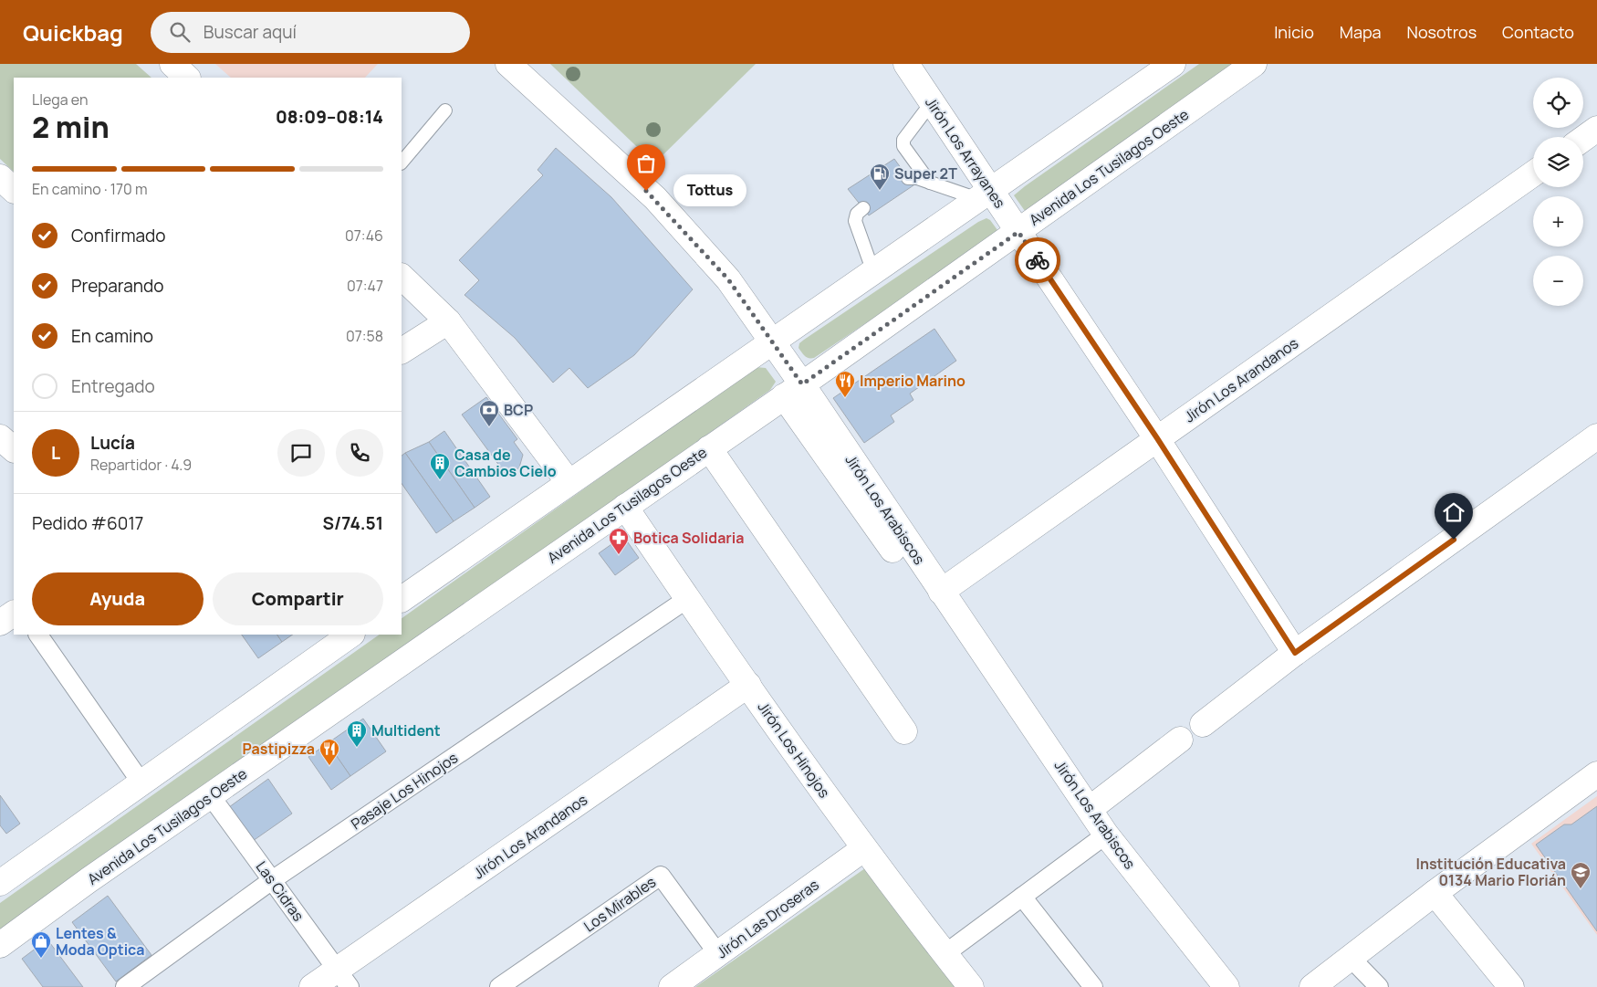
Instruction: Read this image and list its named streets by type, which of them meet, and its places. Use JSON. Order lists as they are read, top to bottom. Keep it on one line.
{"streets":{"street":["Jirón Los Arrayanes","Avenida Los Tusilagos Oeste","Jirón Los Arandanos","Jirón Los Arabiscos","Jirón Los Hinojos","Pasaje Los Hinojos","Las Cidras","Los Mirables","Jirón Las Droseras"]},"crossings":[["Jirón Los Arrayanes","Avenida Los Tusilagos Oeste"],["Jirón Los Arrayanes","Jirón Los Arandanos"],["Avenida Los Tusilagos Oeste","Jirón Los Arabiscos"],["Avenida Los Tusilagos Oeste","Jirón Los Hinojos"],["Avenida Los Tusilagos Oeste","Las Cidras"],["Jirón Los Arandanos","Jirón Los Arabiscos"],["Jirón Los Arandanos","Jirón Los Hinojos"],["Jirón Los Arandanos","Las Cidras"],["Jirón Los Hinojos","Pasaje Los Hinojos"],["Jirón Los Hinojos","Jirón Las Droseras"],["Pasaje Los Hinojos","Las Cidras"],["Los Mirables","Jirón Las Droseras"]],"places":{"other":["Tottus"],"fuel station":["Super 2T"],"restaurant":["Imperio Marino","Pastipizza"],"bank":["BCP"],"building":["Casa de Cambios Cielo","Multident"],"pharmacy":["Botica Solidaria"],"school or university":["Institución Educativa 0134 Mario Florián"],"shop":["Lentes & Moda Optica"]},"page":{"header":"Quickbag","search":"Buscar aquí","nav":["Inicio","Mapa","Nosotros","Contacto"],"map_buttons":["+","−"],"heading":["2 min","Llega en","08:09–08:14"],"panel":["Lucía","Repartidor · 4.9","Pedido #6017","S/74.51"],"bar":"En camino · 170 m","bubble":"Tottus","list":[["Confirmado","07:46"],["Preparando","07:47"],["En camino","07:58"],"Entregado"],"round":"L","buttons":["Ayuda","Compartir"]}}
